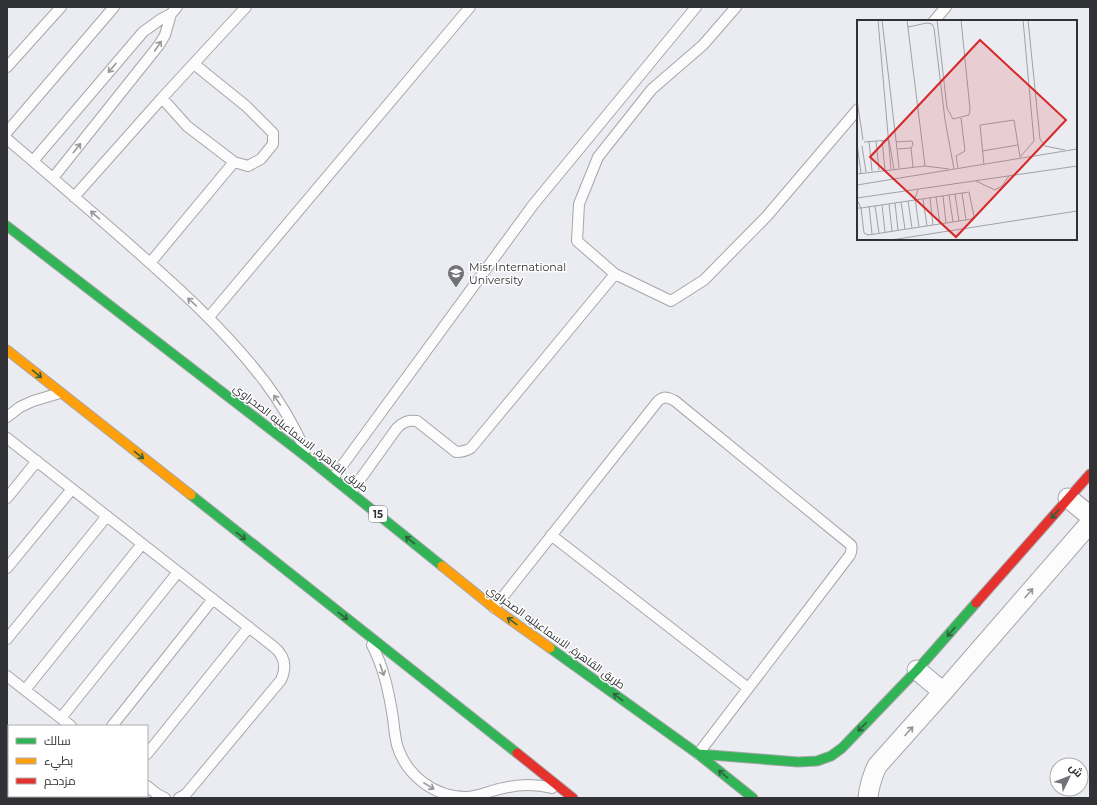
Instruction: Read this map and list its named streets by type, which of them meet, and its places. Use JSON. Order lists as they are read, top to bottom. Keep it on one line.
{"streets":{"main road":["طريق القاهرة, الاسماعيليه الصحراوي","15"]},"one_way":["طريق القاهرة, الاسماعيليه الصحراوي"],"places":{"school or university":["Misr International University"]},"legend":["سالك","بطيء","مزدحم"],"north":"top right"}
